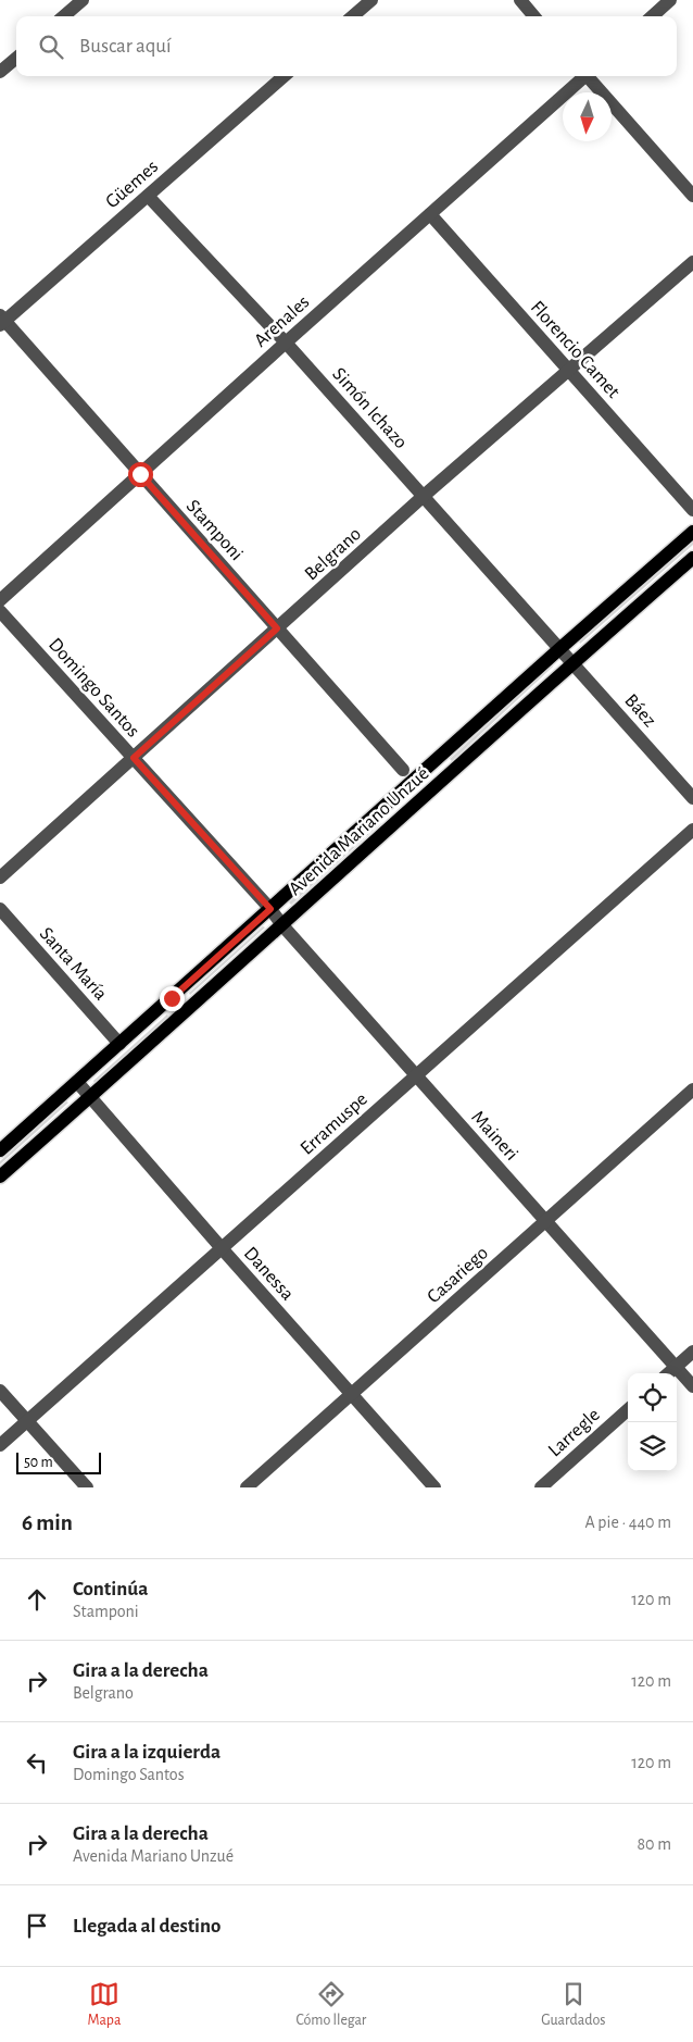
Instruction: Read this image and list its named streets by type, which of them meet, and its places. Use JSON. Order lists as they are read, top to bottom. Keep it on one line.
{"streets":{"main road":["Avenida Mariano Unzué"],"street":["Güemes","Arenales","Florencio Camet","Simón Ichazo","Stamponi","Belgrano","Domingo Santos","Báez","Santa María","Erramuspe","Maineri","Danessa","Casariego","Larregle"]},"crossings":[["Güemes","Simón Ichazo"],["Güemes","Stamponi"],["Arenales","Florencio Camet"],["Arenales","Simón Ichazo"],["Arenales","Stamponi"],["Florencio Camet","Belgrano"],["Simón Ichazo","Belgrano"],["Simón Ichazo","Báez"],["Simón Ichazo","Avenida Mariano Unzué"],["Stamponi","Belgrano"],["Belgrano","Domingo Santos"],["Domingo Santos","Avenida Mariano Unzué"],["Domingo Santos","Maineri"],["Báez","Avenida Mariano Unzué"],["Avenida Mariano Unzué","Santa María"],["Avenida Mariano Unzué","Maineri"],["Avenida Mariano Unzué","Danessa"],["Erramuspe","Maineri"],["Erramuspe","Danessa"],["Maineri","Casariego"],["Danessa","Casariego"]],"scale_bar":"50 m","north":"bottom","page":{"search":"Buscar aquí","scale":"50 m","heading":["6 min","A pie · 440 m"],"list":[["Continúa","Stamponi","120 m"],["Gira a la derecha","Belgrano","120 m"],["Gira a la izquierda","Domingo Santos","120 m"],["Gira a la derecha","Avenida Mariano Unzué","80 m"],"Llegada al destino"],"nav":["Mapa","Cómo llegar","Guardados"]}}
